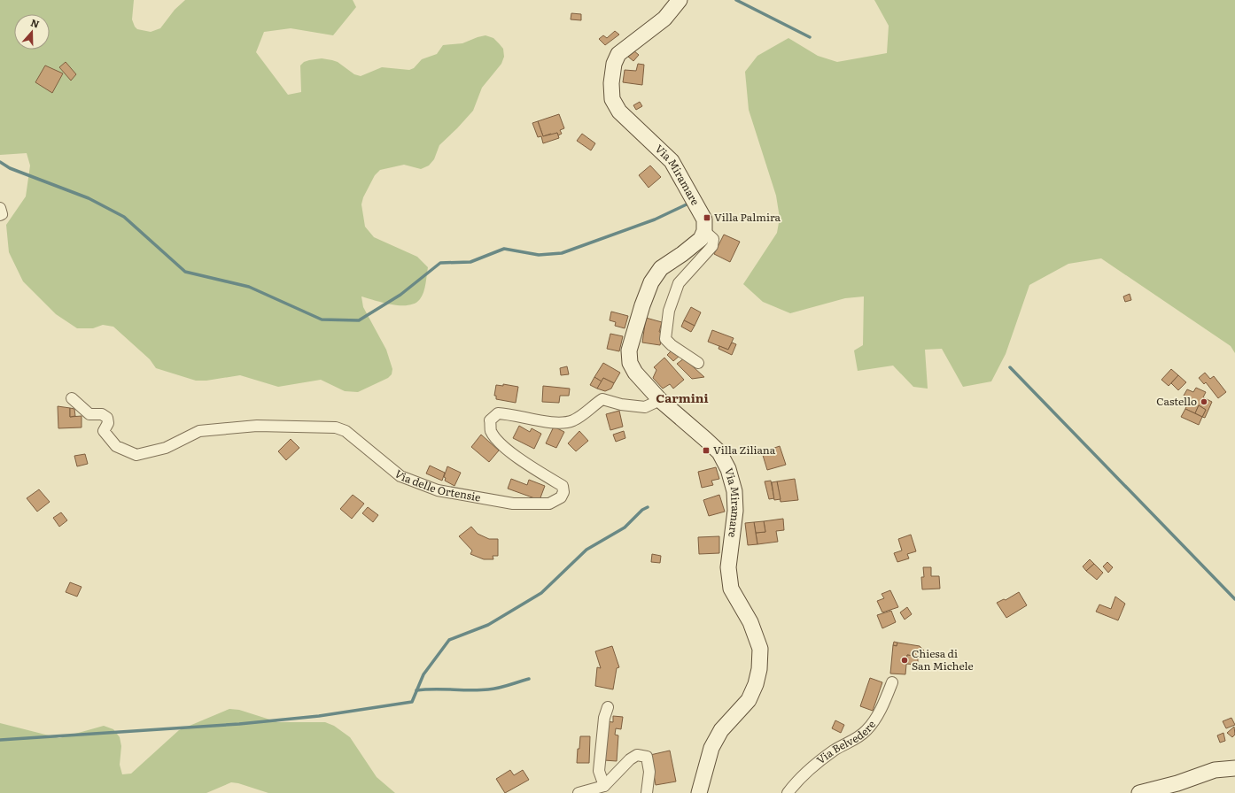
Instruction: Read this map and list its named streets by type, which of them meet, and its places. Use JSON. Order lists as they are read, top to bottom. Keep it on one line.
{"streets":{"street":["Via Miramare","Via delle Ortensie","Via Belvedere"]},"crossings":[["Via Miramare","Via delle Ortensie"]],"districts":["Carmini"],"places":{"transit":["Villa Palmira","Villa Ziliana"],"other":["Castello","Chiesa di San Michele"]},"north":"top"}
